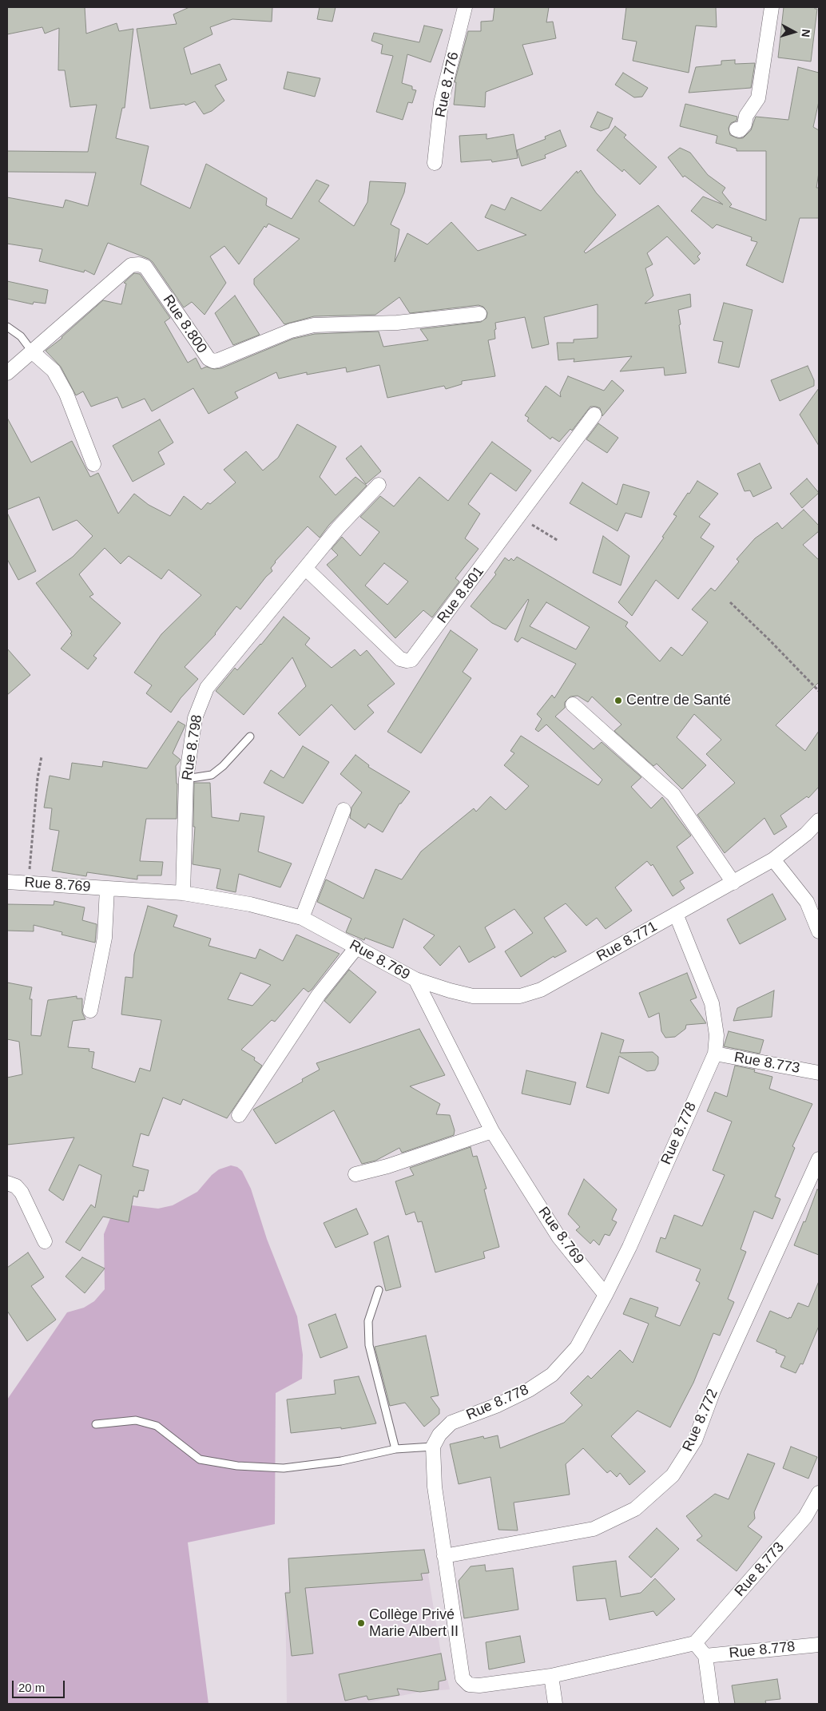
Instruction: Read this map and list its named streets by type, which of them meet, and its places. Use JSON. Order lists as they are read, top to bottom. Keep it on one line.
{"streets":{"street":["Rue 8.776","Rue 8.800","Rue 8.801","Rue 8.798","Rue 8.769","Rue 8.771","Rue 8.773","Rue 8.778","Rue 8.772"]},"crossings":[["Rue 8.801","Rue 8.798"],["Rue 8.798","Rue 8.769"],["Rue 8.769","Rue 8.771"],["Rue 8.769","Rue 8.778"],["Rue 8.771","Rue 8.778"],["Rue 8.773","Rue 8.778"]],"places":["Centre de Santé","Collège Privé Marie Albert II"],"scale_bar":"20 m","north":"right"}
